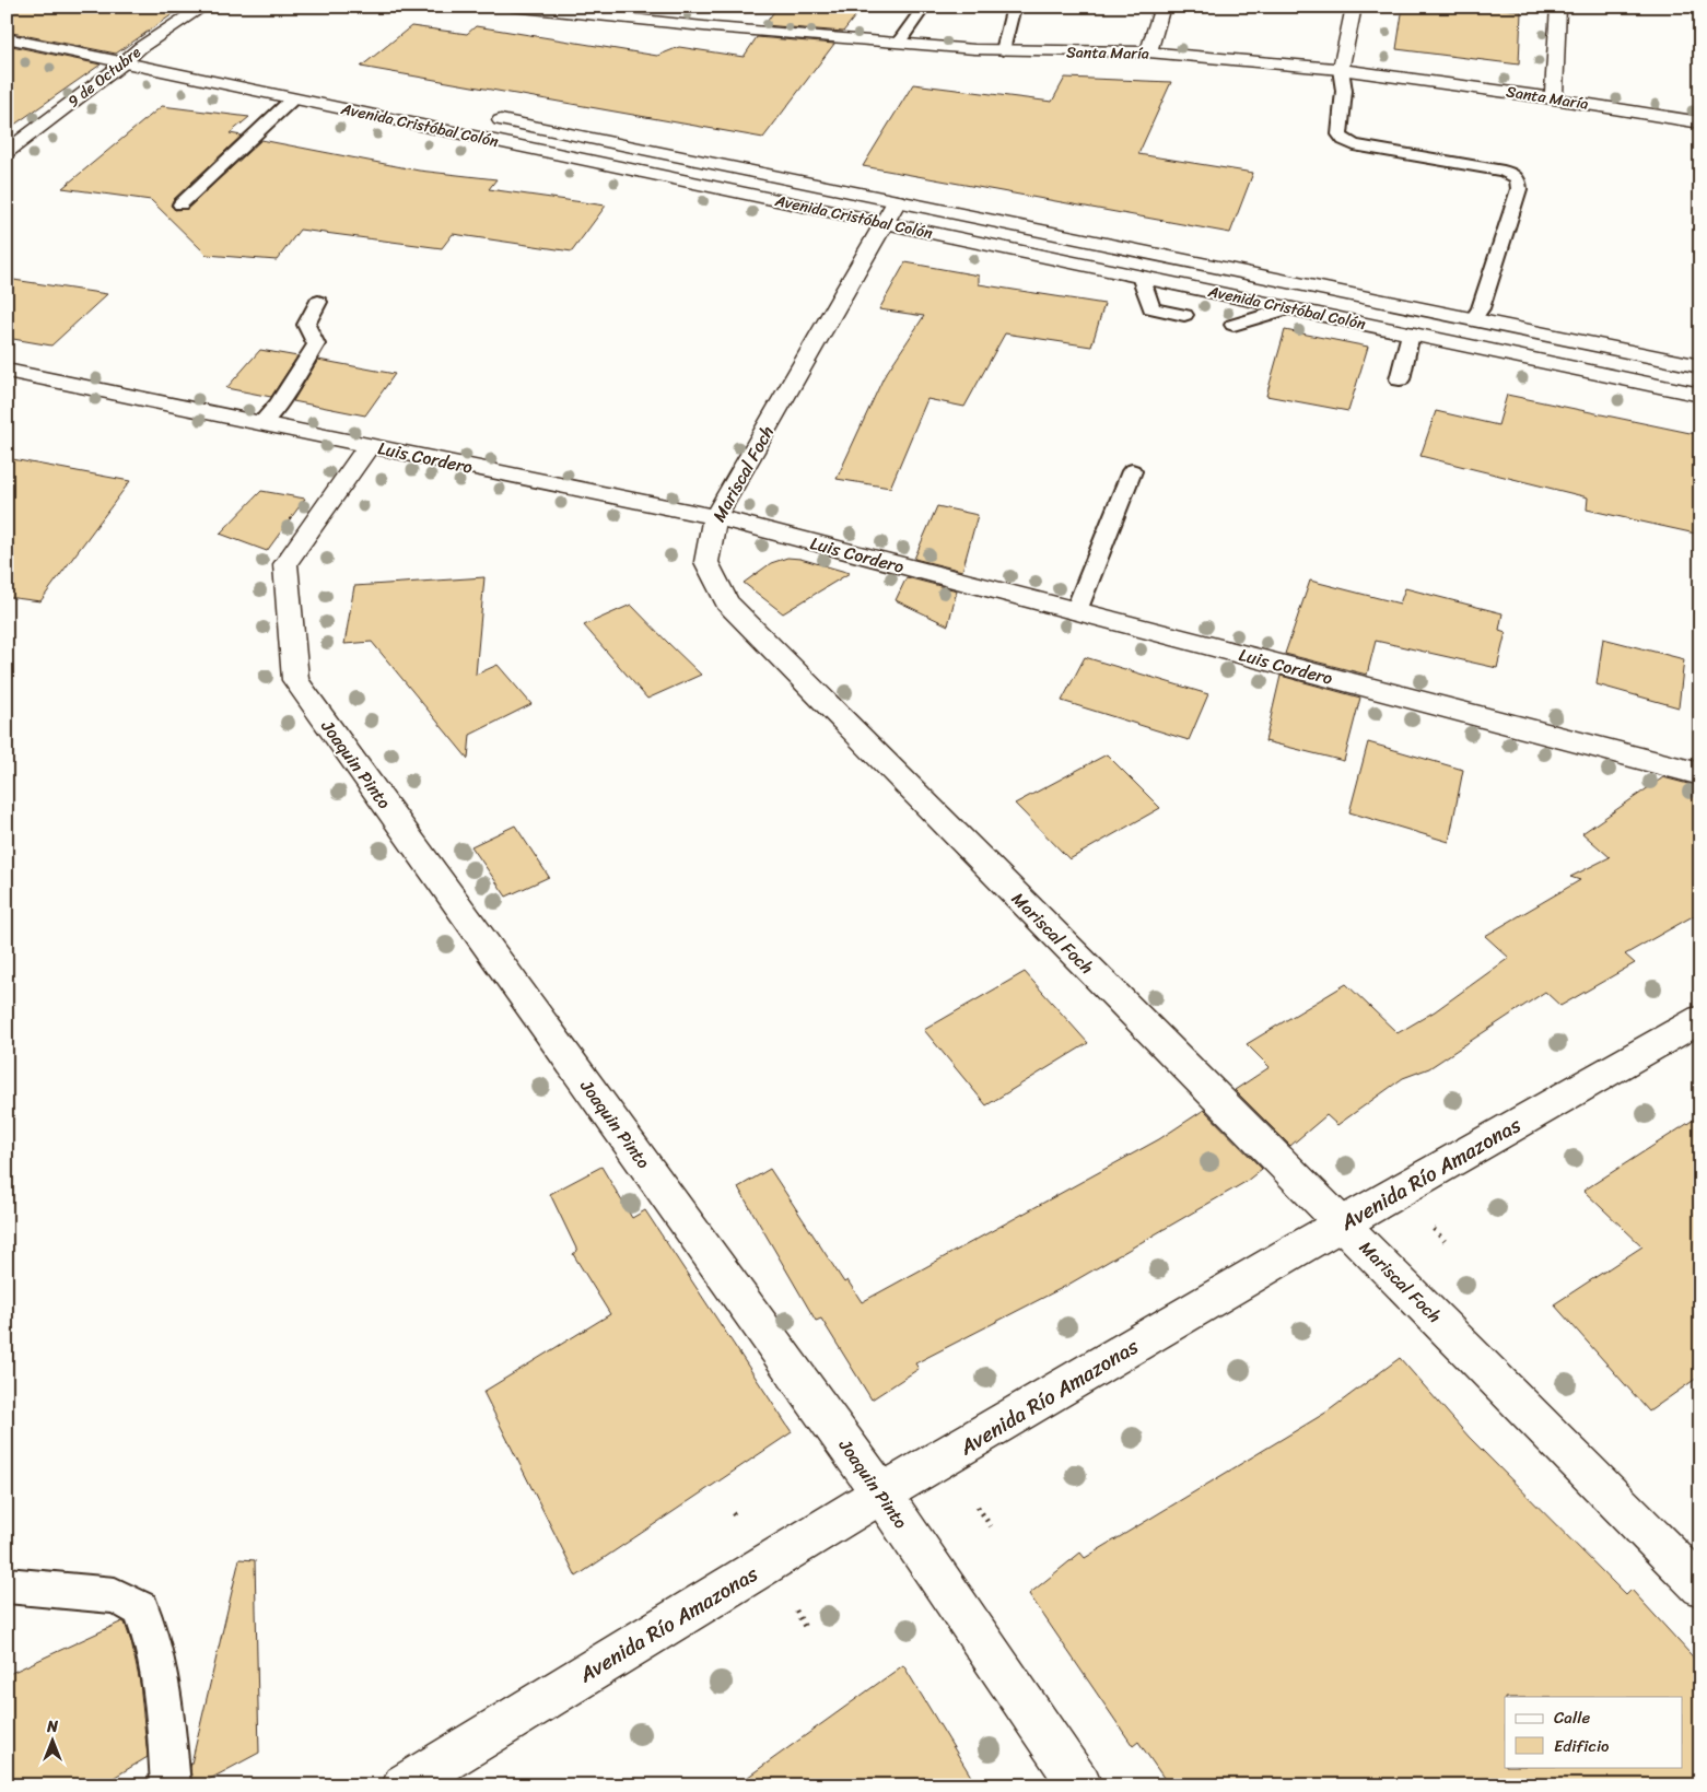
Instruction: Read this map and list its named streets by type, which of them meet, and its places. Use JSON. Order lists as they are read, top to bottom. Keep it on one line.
{"streets":{"street":["Santa María","9 de Octubre","Avenida Cristóbal Colón","Luis Cordero","Mariscal Foch","Joaquin Pinto","Avenida Río Amazonas"]},"crossings":[["9 de Octubre","Avenida Cristóbal Colón"],["Avenida Cristóbal Colón","Mariscal Foch"],["Luis Cordero","Mariscal Foch"],["Luis Cordero","Joaquin Pinto"],["Mariscal Foch","Avenida Río Amazonas"],["Joaquin Pinto","Avenida Río Amazonas"]],"legend":["Calle","Edificio"],"north":"top"}
